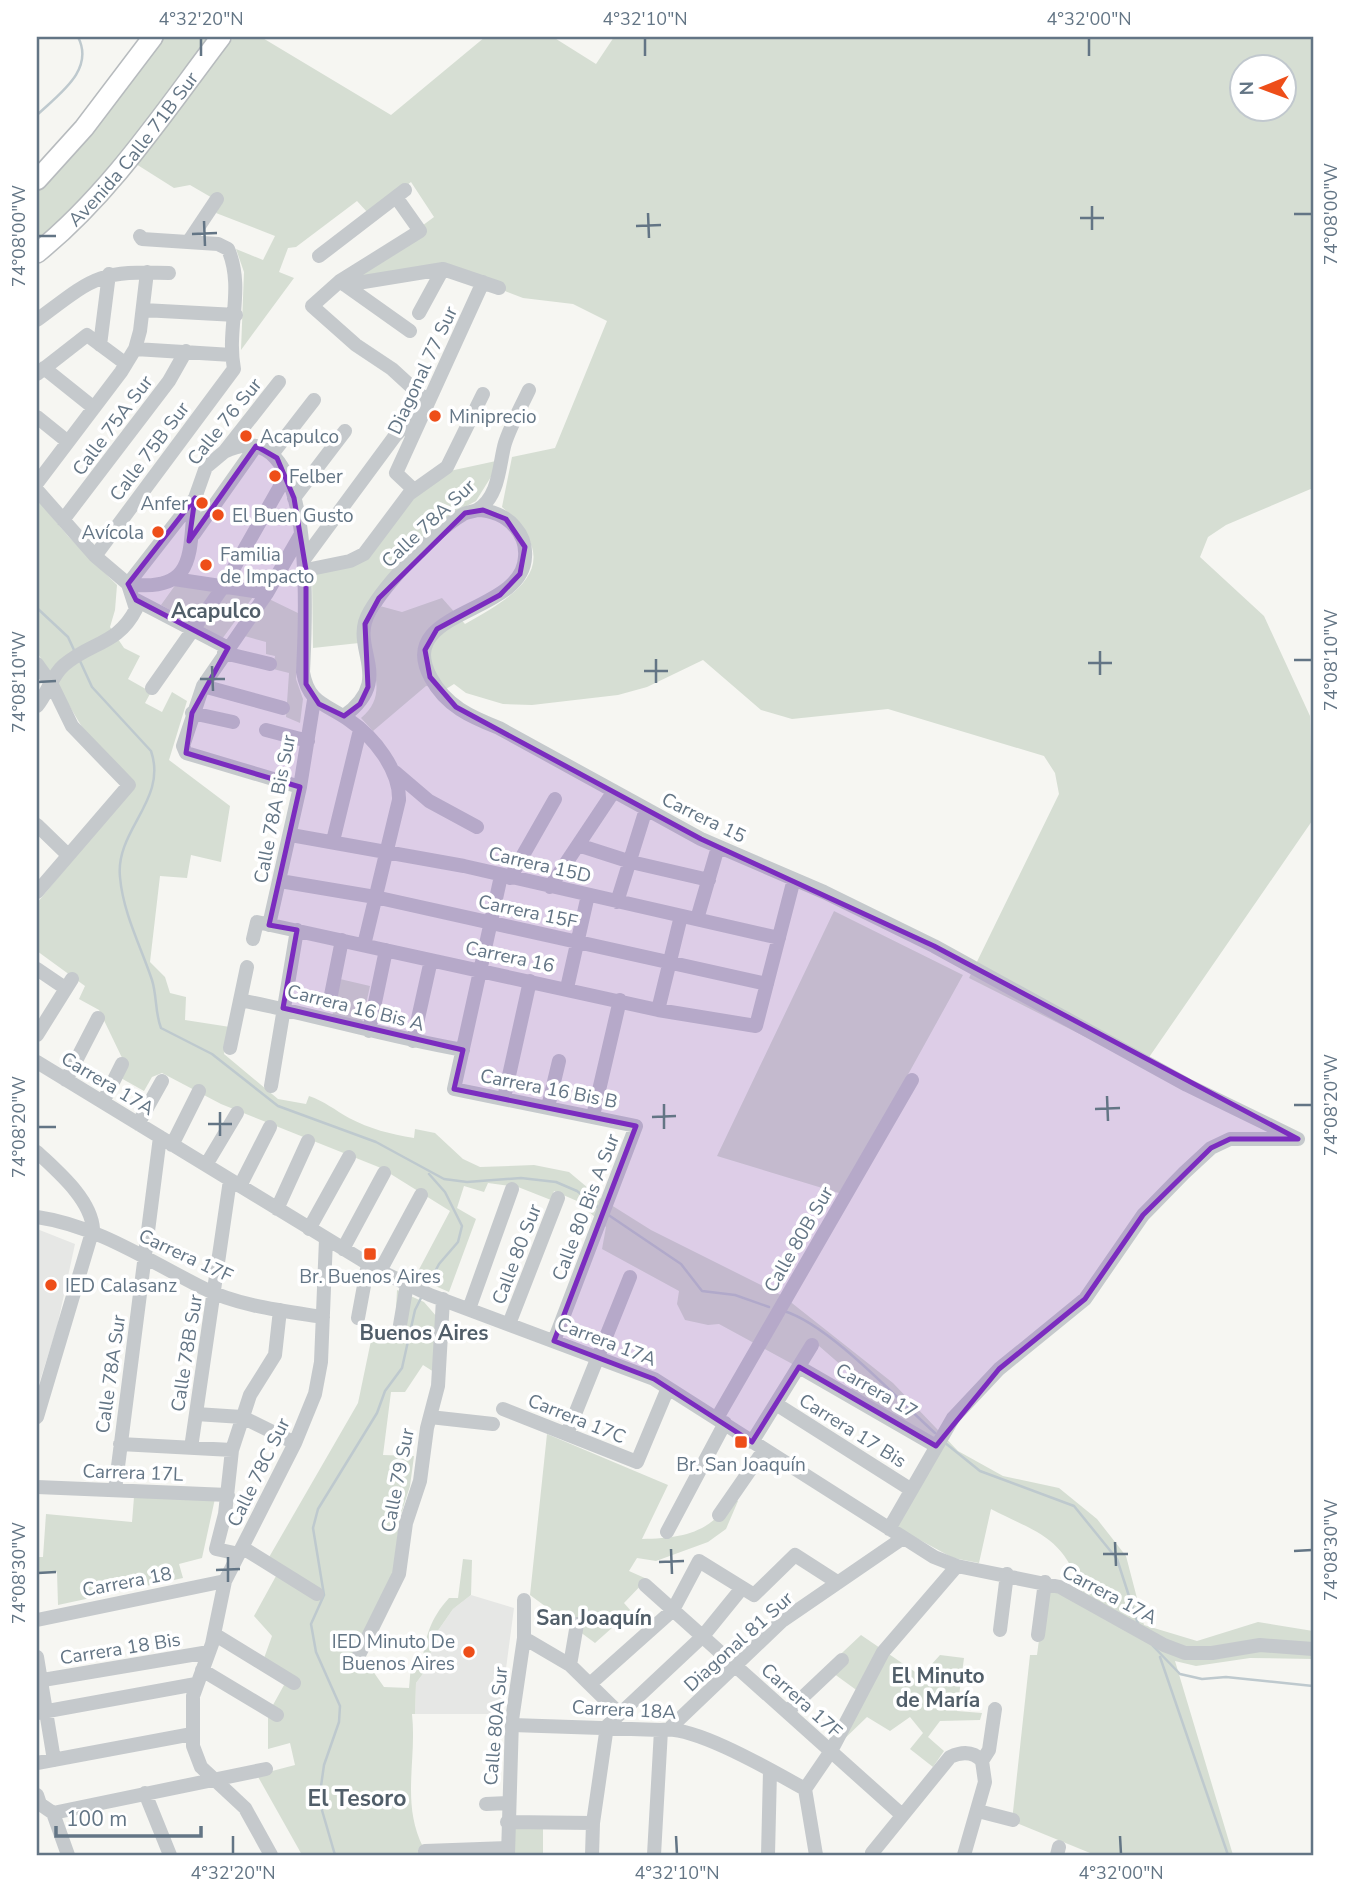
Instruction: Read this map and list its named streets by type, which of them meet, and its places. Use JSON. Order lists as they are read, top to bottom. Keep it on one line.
{"streets":{"highway":["Avenida Calle 71B Sur"],"street":["Diagonal 77 Sur","Calle 76 Sur","Calle 75A Sur","Calle 75B Sur","Calle 78A Sur","Calle 78A Bis Sur","Carrera 15","Carrera 15D","Carrera 15F","Carrera 16","Carrera 16 Bis A","Carrera 17A","Carrera 16 Bis B","Calle 80 Bis A Sur","Calle 80B Sur","Calle 80 Sur","Carrera 17F","Calle 78B Sur","Carrera 17","Carrera 17C","Carrera 17 Bis","Carrera 17L","Calle 78C Sur","Calle 79 Sur","Carrera 18","Diagonal 81 Sur","Carrera 18 Bis","Carrera 18A","Calle 80A Sur"]},"crossings":[["Calle 78A Sur","Carrera 15"],["Calle 78A Sur","Carrera 17A"],["Calle 78A Sur","Carrera 17F"],["Calle 78A Sur","Carrera 17L"],["Calle 78A Bis Sur","Carrera 15D"],["Calle 78A Bis Sur","Carrera 15F"],["Calle 78A Bis Sur","Carrera 16"],["Carrera 15","Carrera 17"],["Carrera 15F","Carrera 16"],["Carrera 16 Bis A","Carrera 16 Bis B"],["Carrera 17A","Calle 80 Bis A Sur"],["Carrera 17A","Calle 80B Sur"],["Carrera 17A","Calle 80 Sur"],["Carrera 17A","Calle 78B Sur"],["Carrera 17A","Carrera 17C"],["Carrera 17A","Calle 78C Sur"],["Carrera 17A","Calle 79 Sur"],["Carrera 17A","Diagonal 81 Sur"],["Carrera 16 Bis B","Calle 80 Bis A Sur"],["Carrera 17F","Calle 78B Sur"],["Carrera 17F","Calle 78C Sur"],["Carrera 17F","Diagonal 81 Sur"],["Calle 78C Sur","Carrera 18"],["Calle 78C Sur","Carrera 18 Bis"],["Diagonal 81 Sur","Carrera 18A"],["Carrera 18A","Calle 80A Sur"]],"districts":["Acapulco","Buenos Aires","San Joaquín","El Minuto de María","El Tesoro"],"places":{"other":["Miniprecio","Acapulco","Felber","Anfer","El Buen Gusto","Avícola","Familia de Impacto","IED Calasanz","IED Minuto De Buenos Aires"],"transit":["Br. Buenos Aires","Br. San Joaquín"]},"scale_bar":"100 m","north":"left","coordinates":["4°32'20\"N","4°32'10\"N","4°32'00\"N","74°08'00\"W","74°08'10\"W","74°08'20\"W","74°08'30\"W"]}
